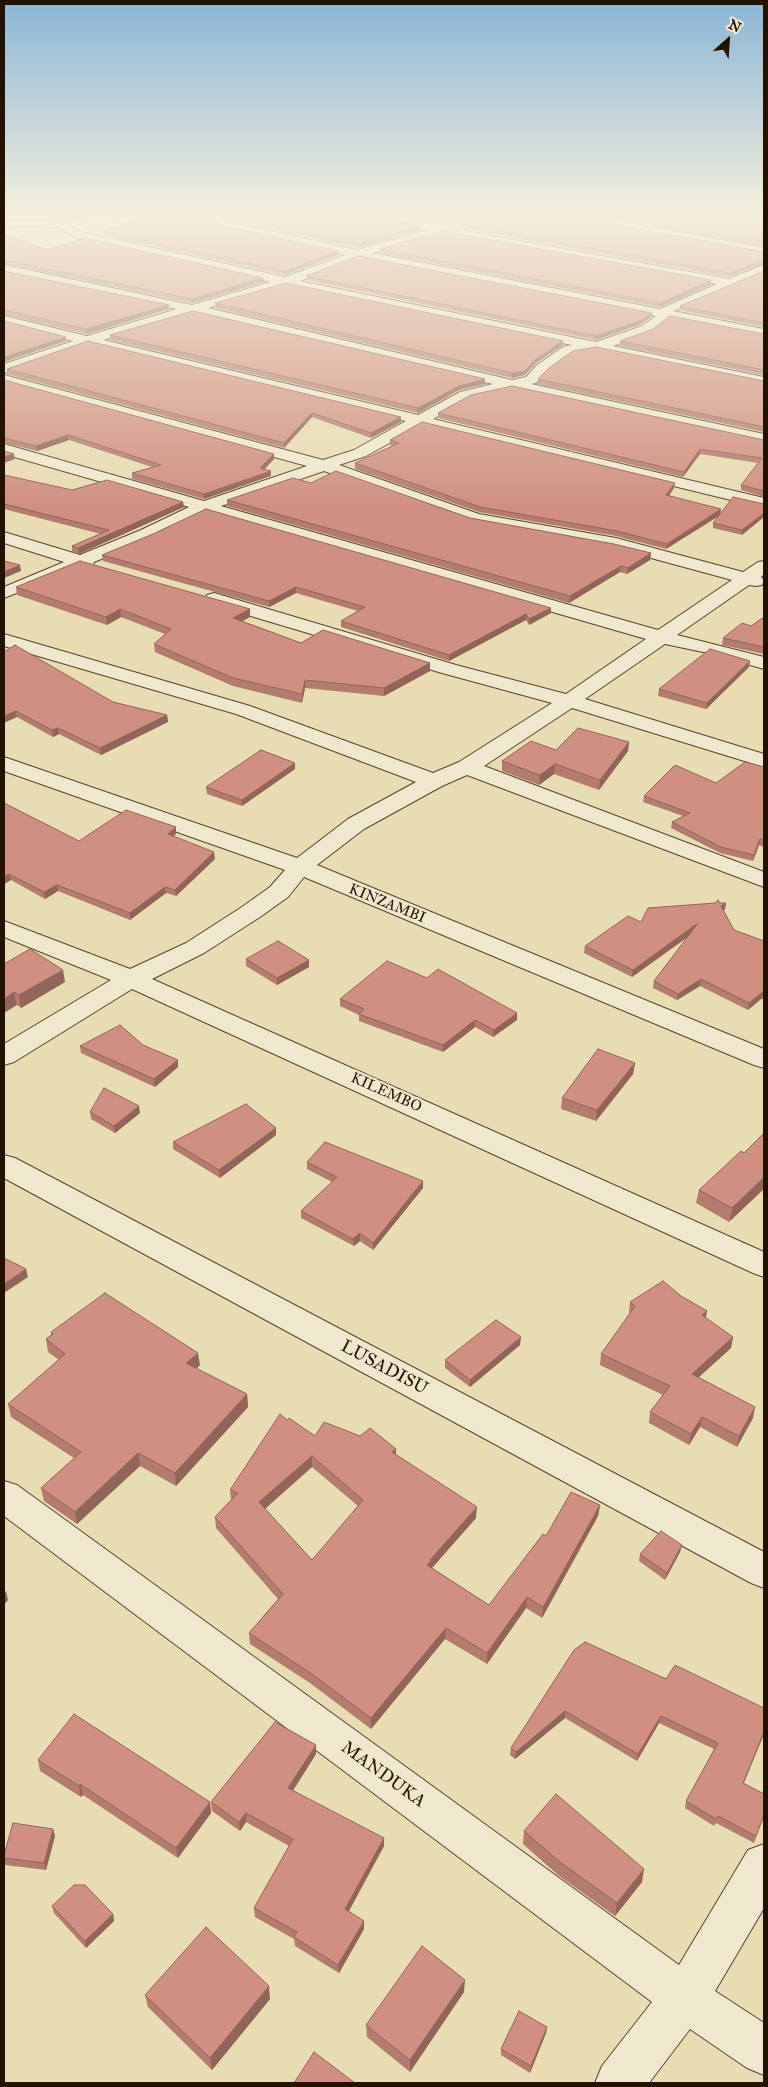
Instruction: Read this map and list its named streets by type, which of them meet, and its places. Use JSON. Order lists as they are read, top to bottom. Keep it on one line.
{"streets":{"street":["KINZAMBI","KILEMBO","LUSADISU","MANDUKA"]},"north":"top right"}
